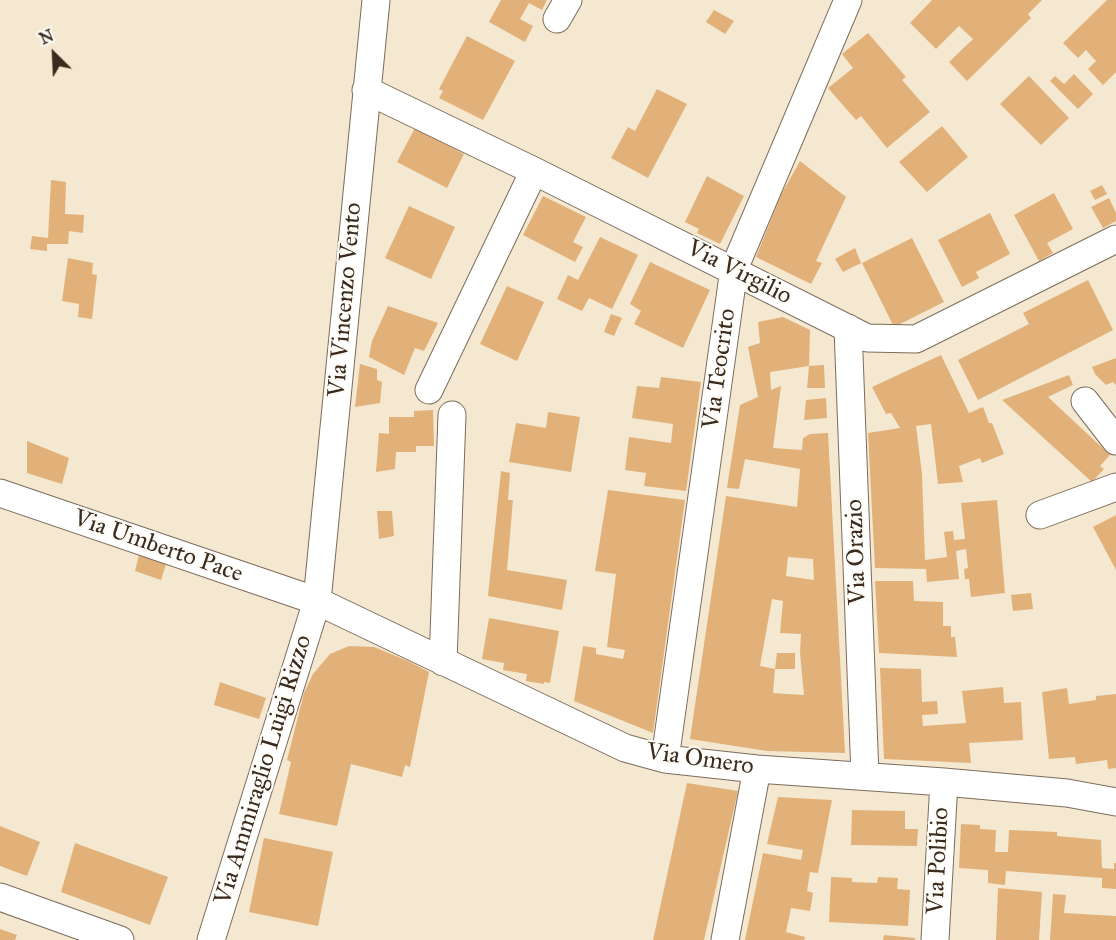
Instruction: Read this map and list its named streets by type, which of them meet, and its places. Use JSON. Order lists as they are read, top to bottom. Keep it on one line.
{"streets":{"street":["Via Virgilio","Via Vincenzo Vento","Via Teocrito","Via Umberto Pace","Via Orazio","Via Omero","Via Ammiraglio Luigi Rizzo","Via Polibio"]},"crossings":[["Via Virgilio","Via Vincenzo Vento"],["Via Virgilio","Via Teocrito"],["Via Virgilio","Via Orazio"],["Via Vincenzo Vento","Via Umberto Pace"],["Via Vincenzo Vento","Via Omero"],["Via Vincenzo Vento","Via Ammiraglio Luigi Rizzo"],["Via Teocrito","Via Omero"],["Via Umberto Pace","Via Omero"],["Via Umberto Pace","Via Ammiraglio Luigi Rizzo"],["Via Orazio","Via Omero"],["Via Omero","Via Ammiraglio Luigi Rizzo"],["Via Omero","Via Polibio"]],"north":"top left"}
